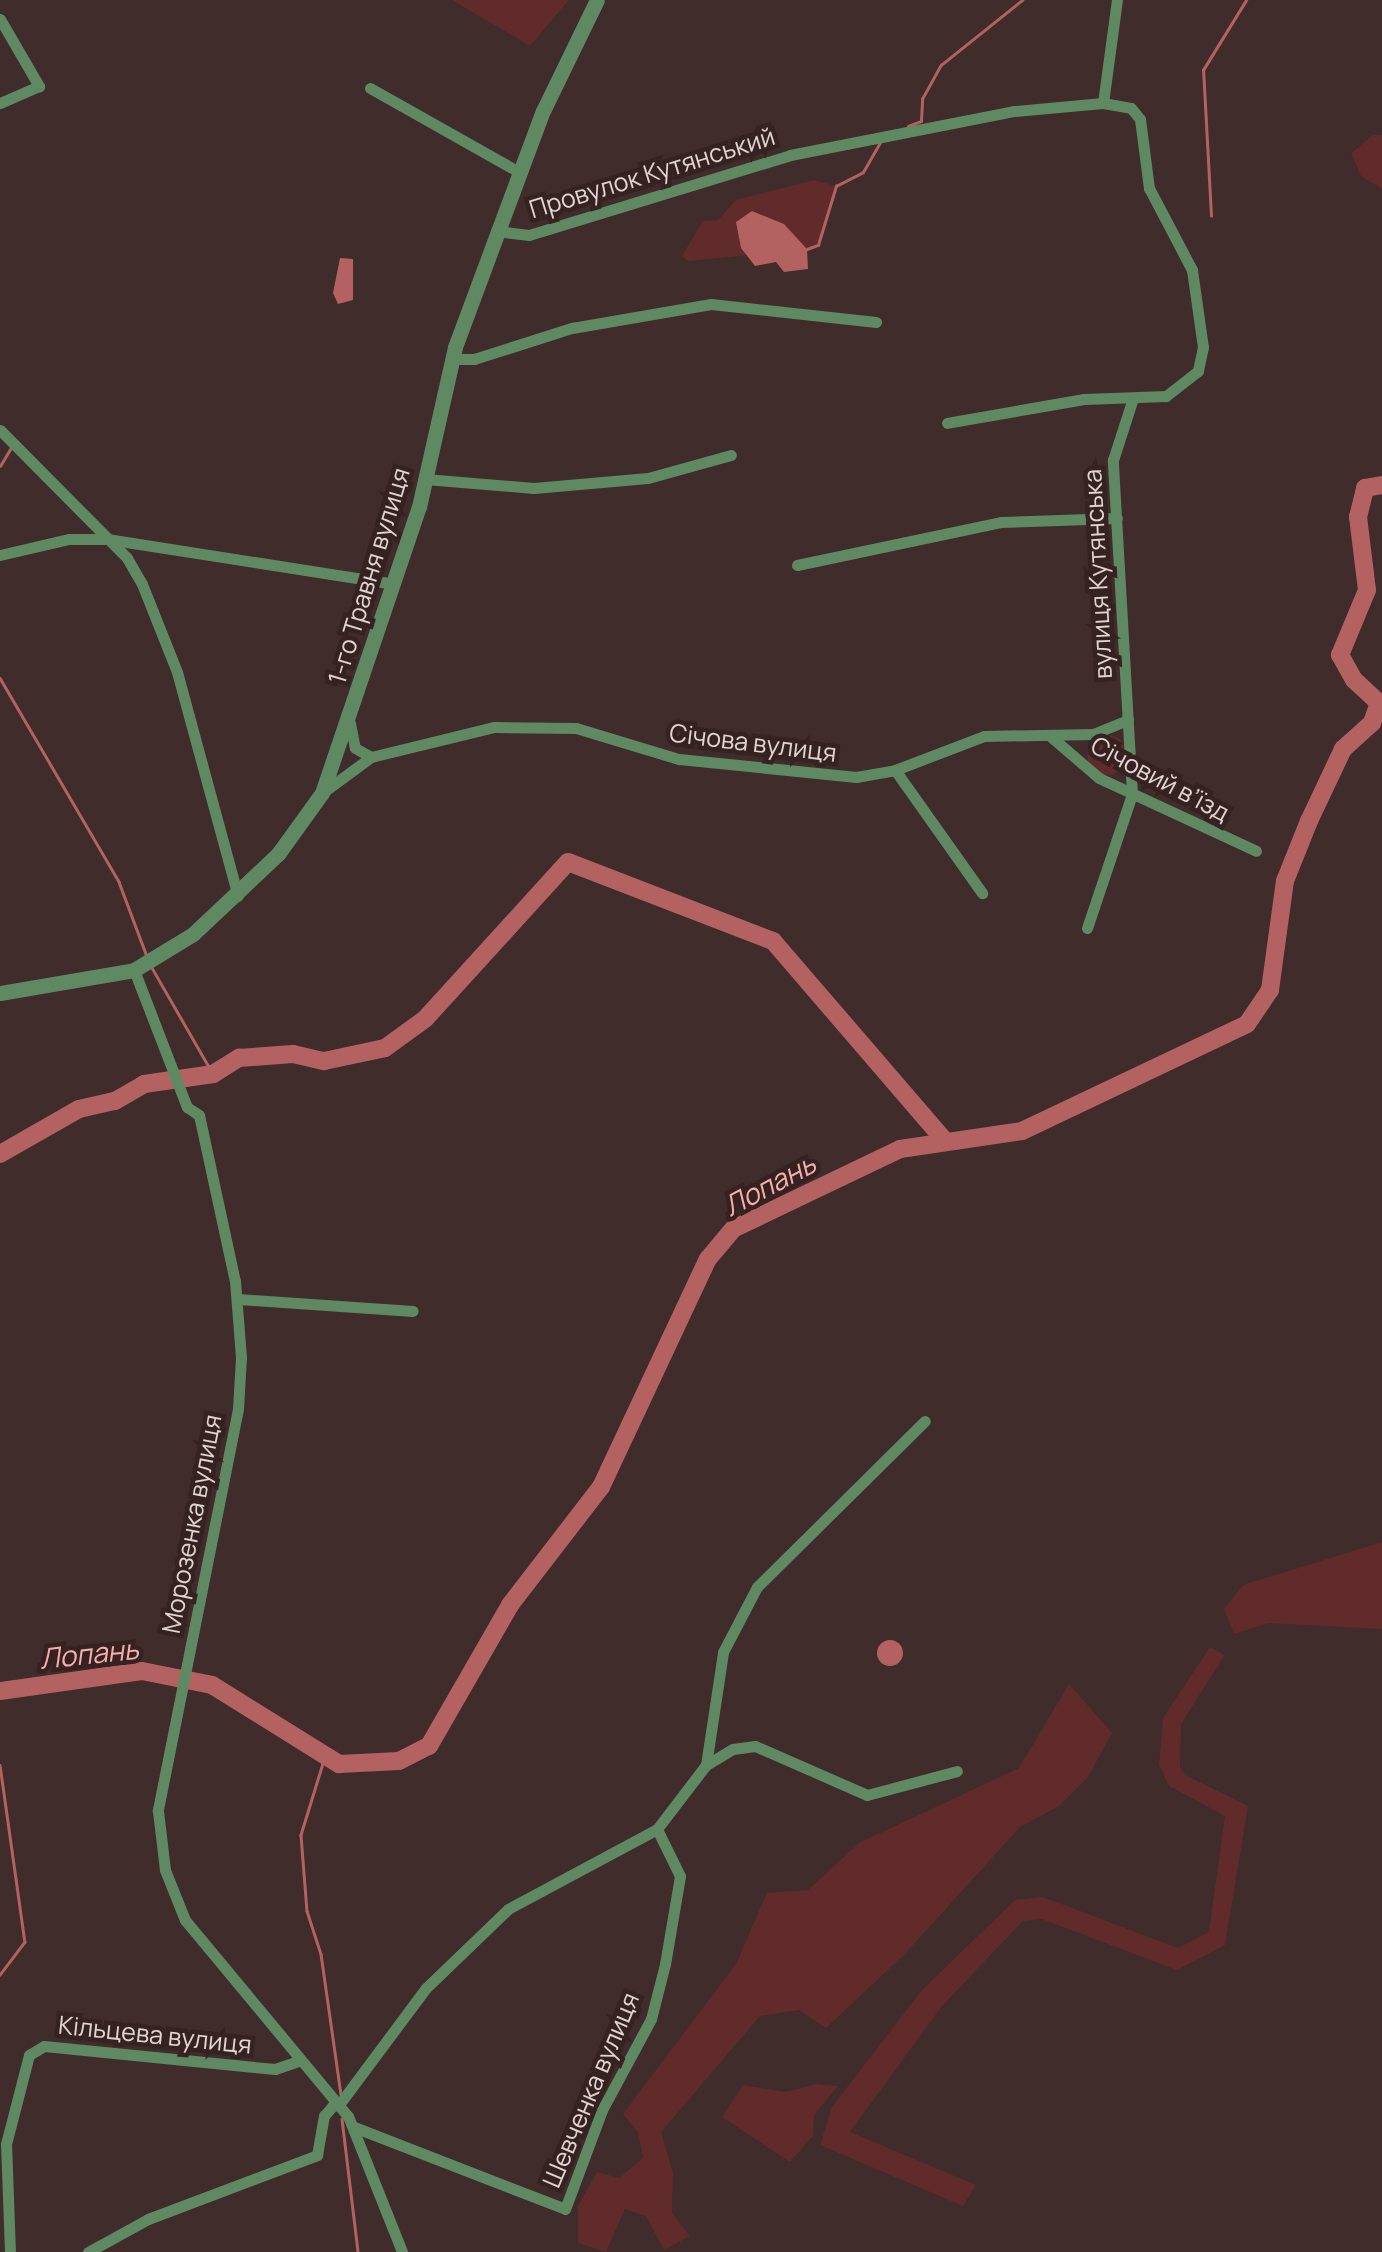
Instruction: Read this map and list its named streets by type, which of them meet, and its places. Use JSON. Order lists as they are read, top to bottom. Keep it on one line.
{"streets":{"street":["Провулок Кутянський","вулиця Кутянська","1-го Травня вулиця","Січова вулиця","Січовий в’їзд","Морозенка вулиця","Кільцева вулиця","Шевченка вулиця"]},"crossings":[["Провулок Кутянський","1-го Травня вулиця"],["вулиця Кутянська","Січова вулиця"],["вулиця Кутянська","Січовий в’їзд"],["1-го Травня вулиця","Січова вулиця"],["1-го Травня вулиця","Морозенка вулиця"],["Січова вулиця","Січовий в’їзд"],["Морозенка вулиця","Кільцева вулиця"]],"water":["Лопань"]}
